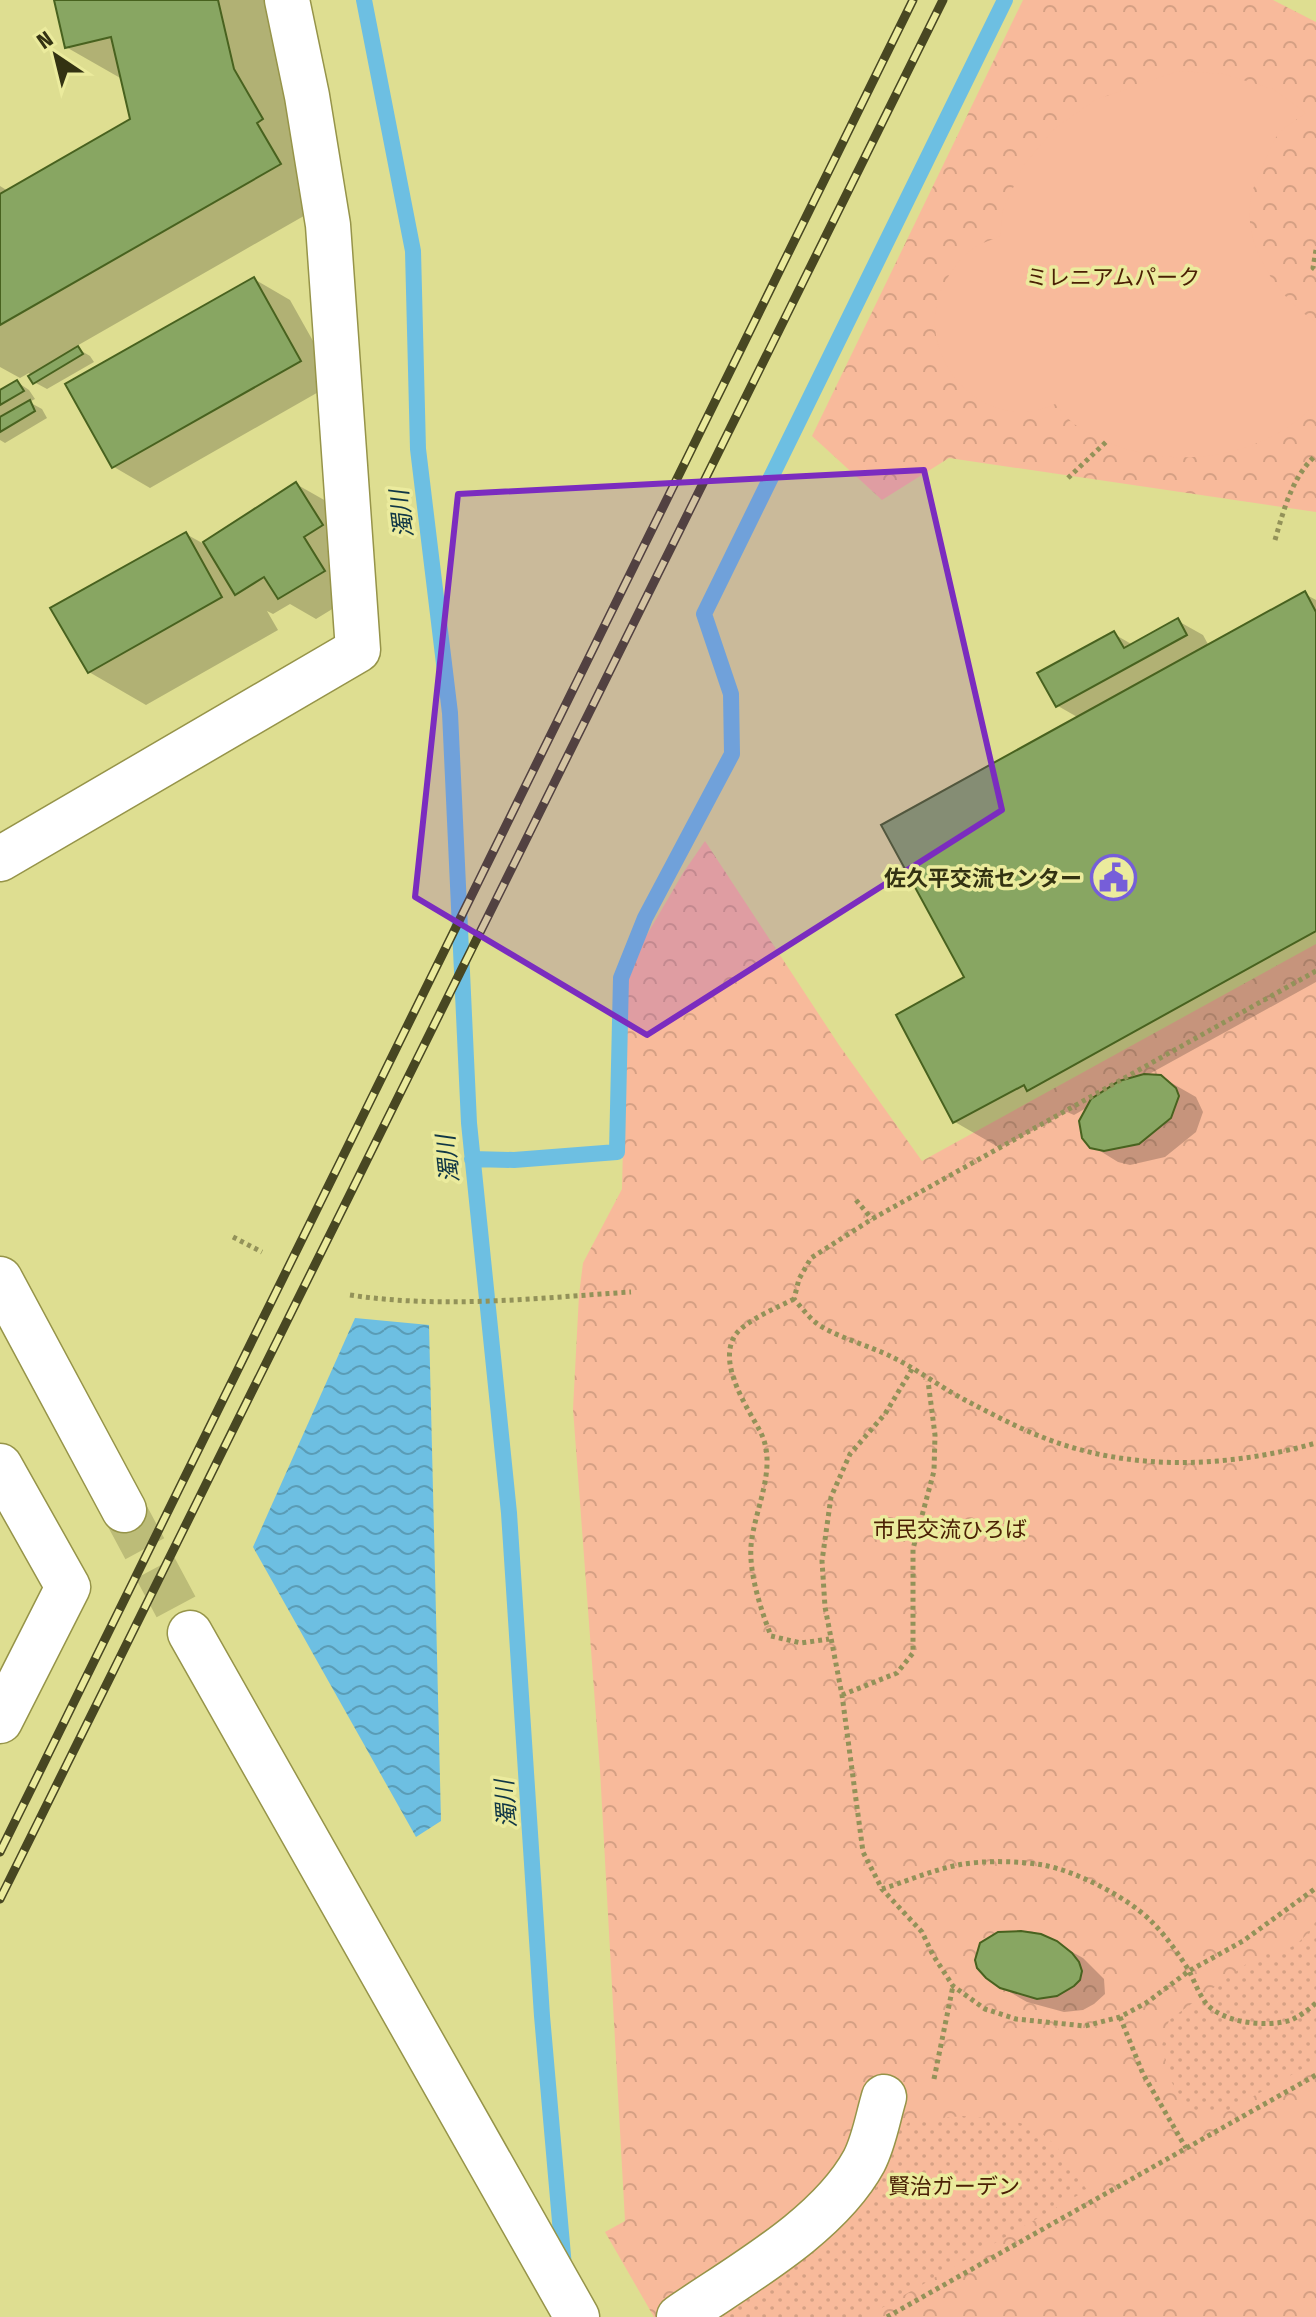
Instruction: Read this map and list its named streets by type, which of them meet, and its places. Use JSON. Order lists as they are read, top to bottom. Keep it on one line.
{"water":["濁川"],"parks":["ミレニアムパーク","市民交流ひろば","賢治ガーデン"],"places":{"public building":["佐久平交流センター"]},"north":"top left"}
